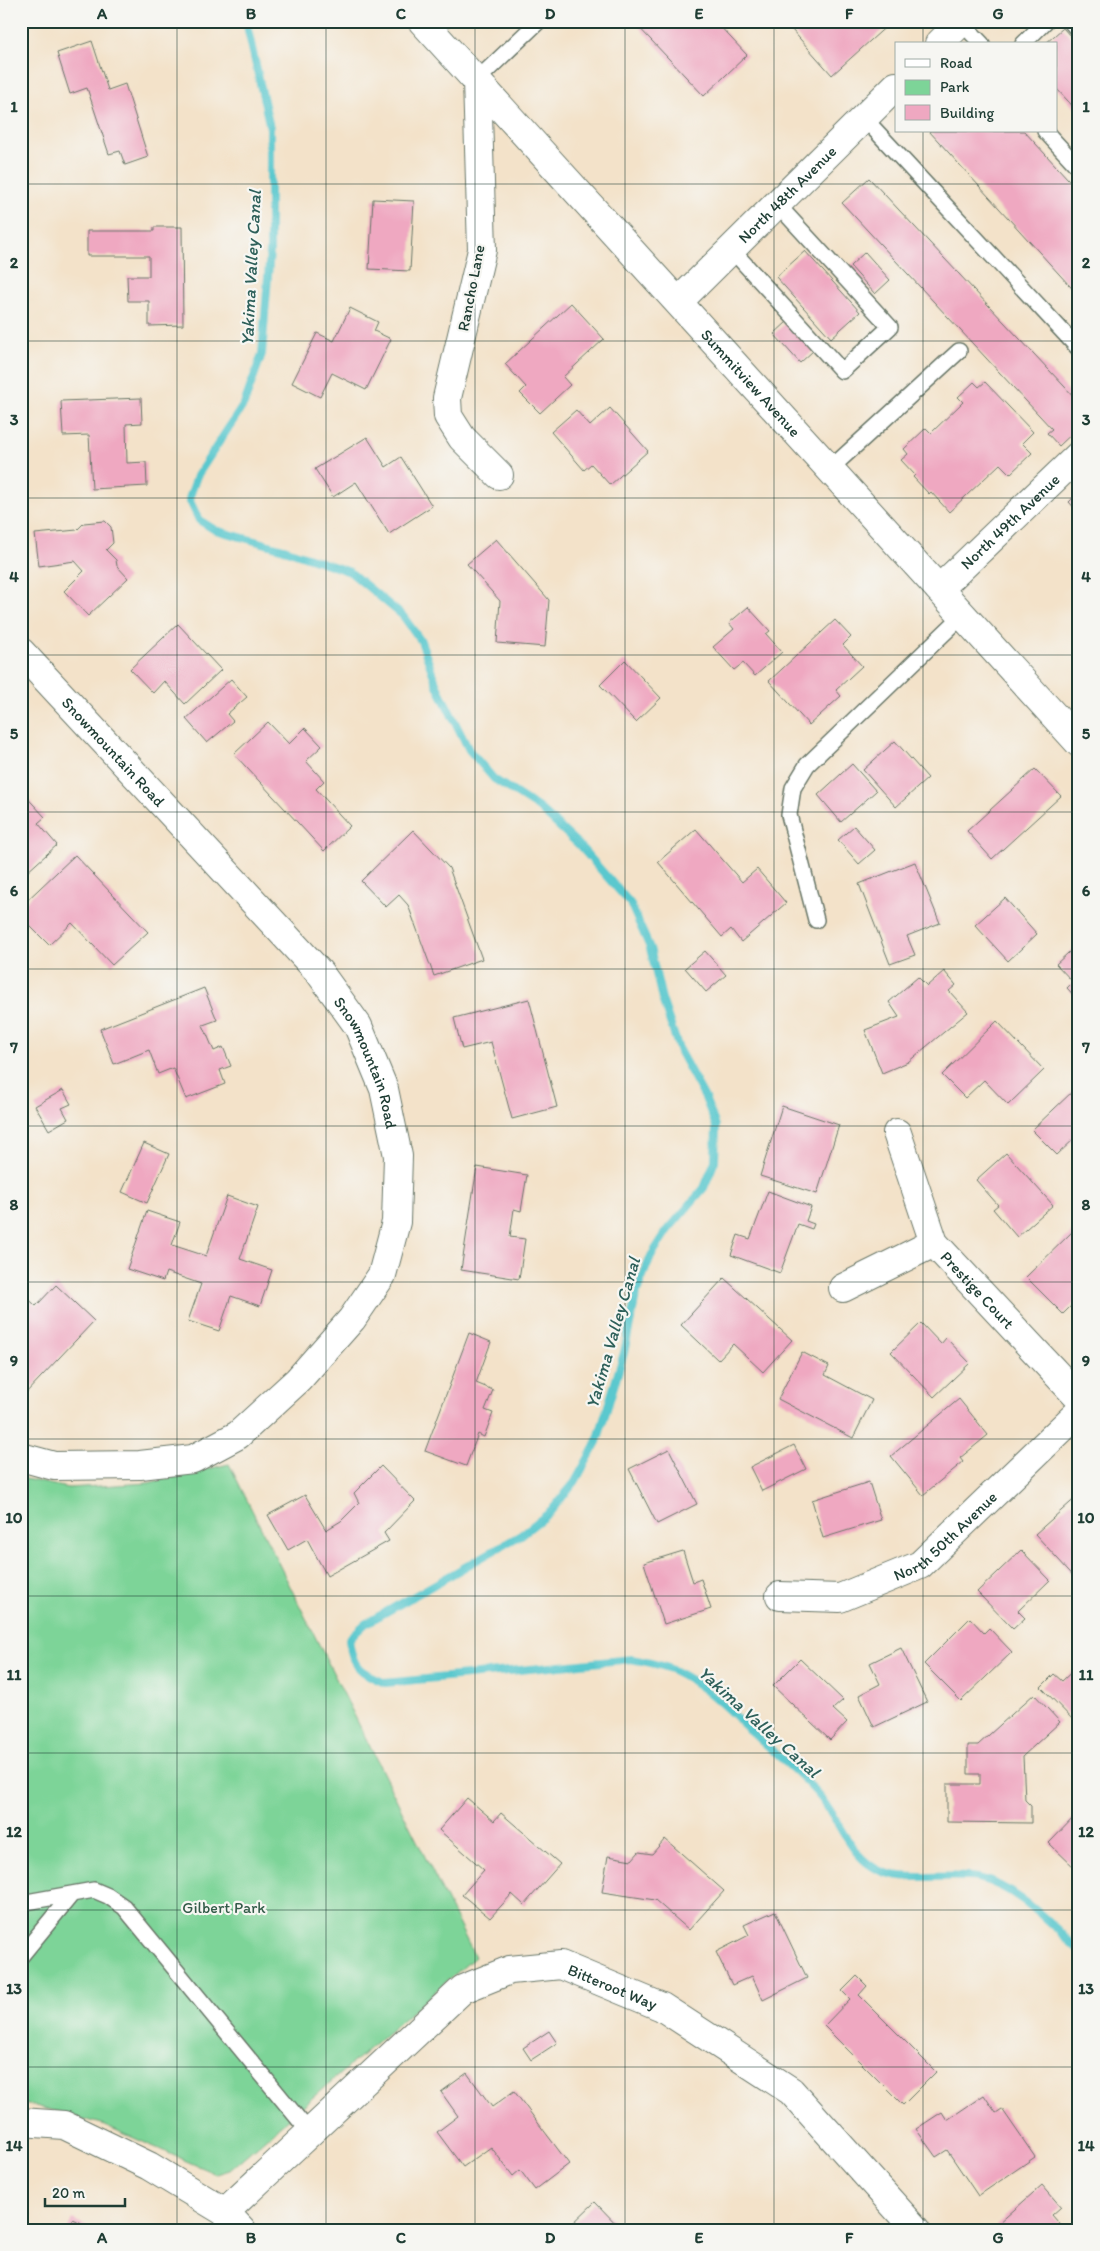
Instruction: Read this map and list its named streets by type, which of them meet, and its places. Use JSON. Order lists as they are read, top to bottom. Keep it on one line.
{"streets":{"street":["North 48th Avenue","Rancho Lane","Summitview Avenue","North 49th Avenue","Snowmountain Road","Prestige Court","North 50th Avenue","Bitteroot Way"]},"crossings":[["North 48th Avenue","Summitview Avenue"],["Rancho Lane","Summitview Avenue"],["Summitview Avenue","North 49th Avenue"]],"water":["Yakima Valley Canal"],"parks":["Gilbert Park"],"legend":["Road","Park","Building"],"scale_bar":"20 m","grid":{"columns":["A","B","C","D","E","F","G"],"rows":["1","2","3","4","5","6","7","8","9","10","11","12","13","14"]}}
